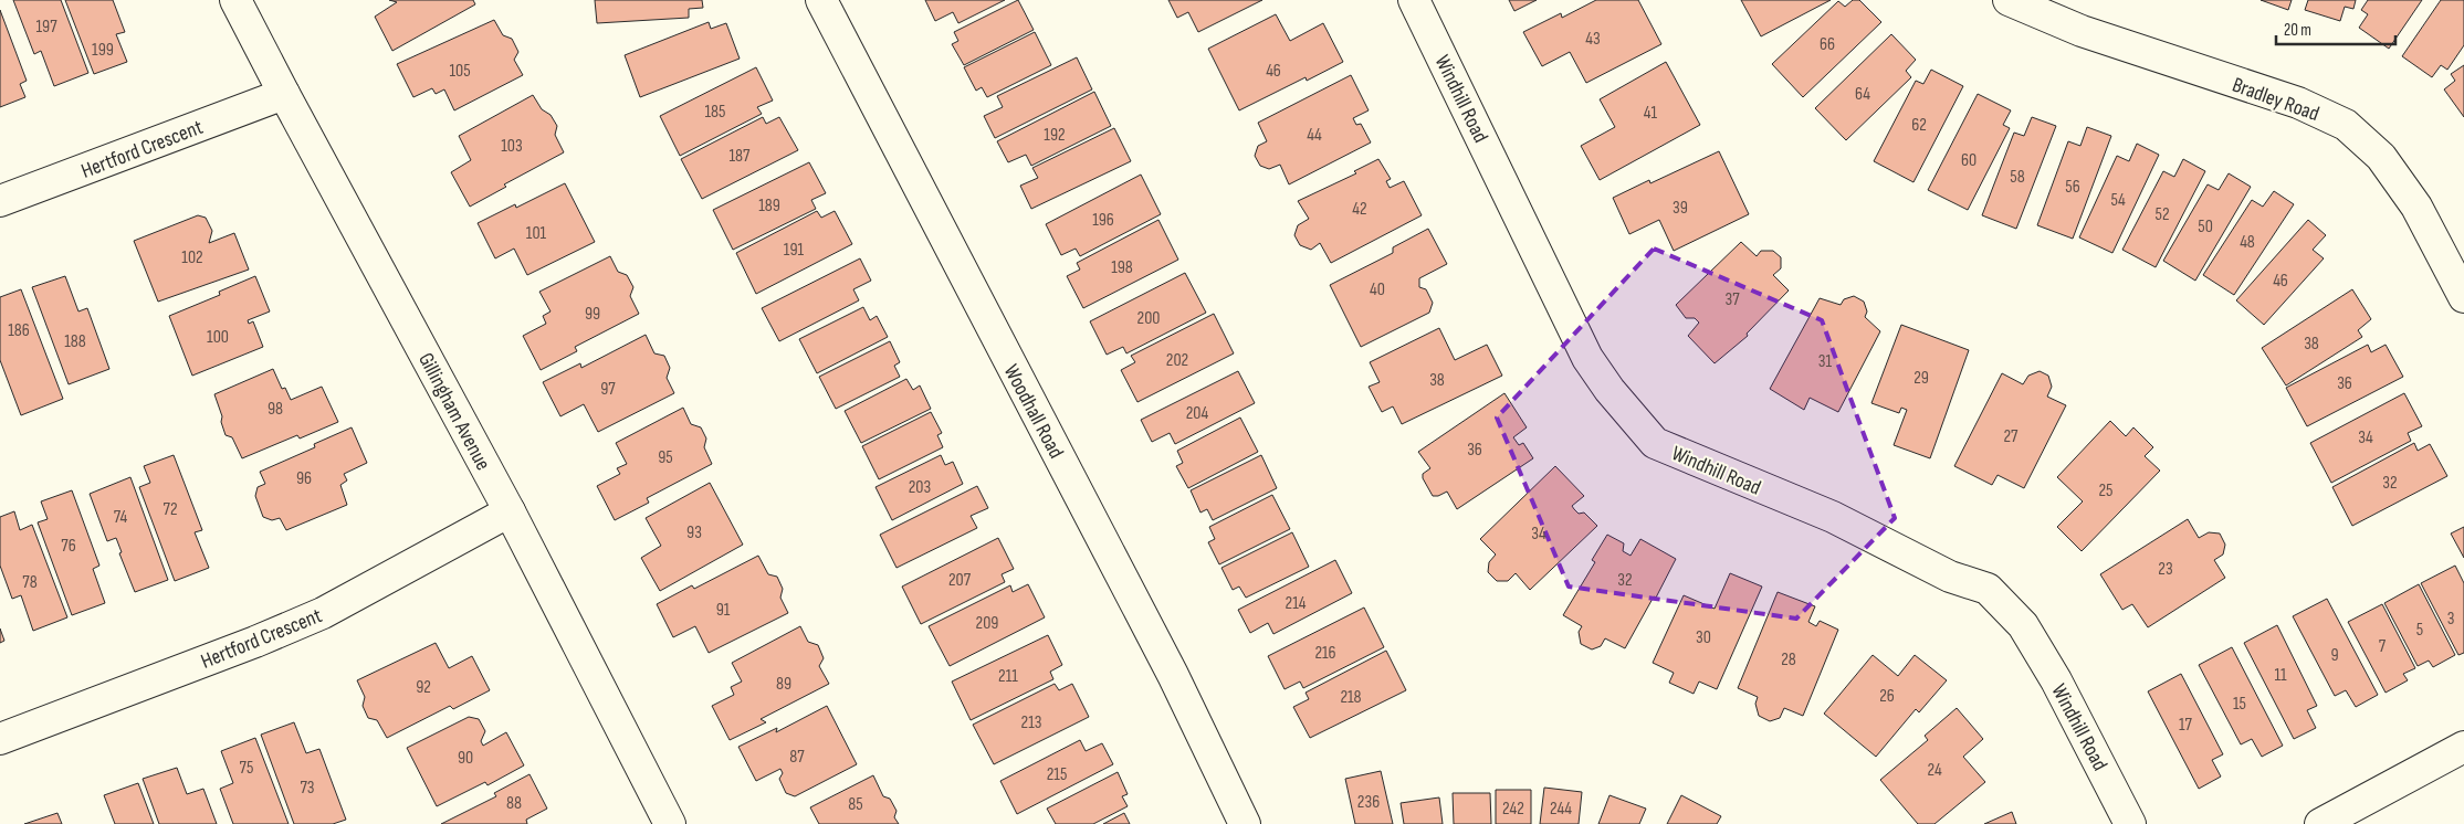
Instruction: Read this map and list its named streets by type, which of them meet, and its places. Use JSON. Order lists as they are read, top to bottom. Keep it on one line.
{"streets":{"street":["Windhill Road","Bradley Road","Hertford Crescent","Gillingham Avenue","Woodhall Road"]},"crossings":[["Hertford Crescent","Gillingham Avenue"]],"house_numbers":["197","43","66","199","105","46","64","185","41","62","192","44","103","187","60","58","56","54","189","39","42","52","196","50","101","48","191","102","198","46","40","37","99","200","186","100","188","38","202","31","29","38","36","97","98","204","27","34","36","95","96","32","203","25","72","74","93","34","76","23","207","32","78","214","91","3","209","5","30","7","216","9","28","11","211","89","92","26","218","15","213","17","87","90","75","24","215","73","236","88","85","242","244"],"scale_bar":"20 m"}
